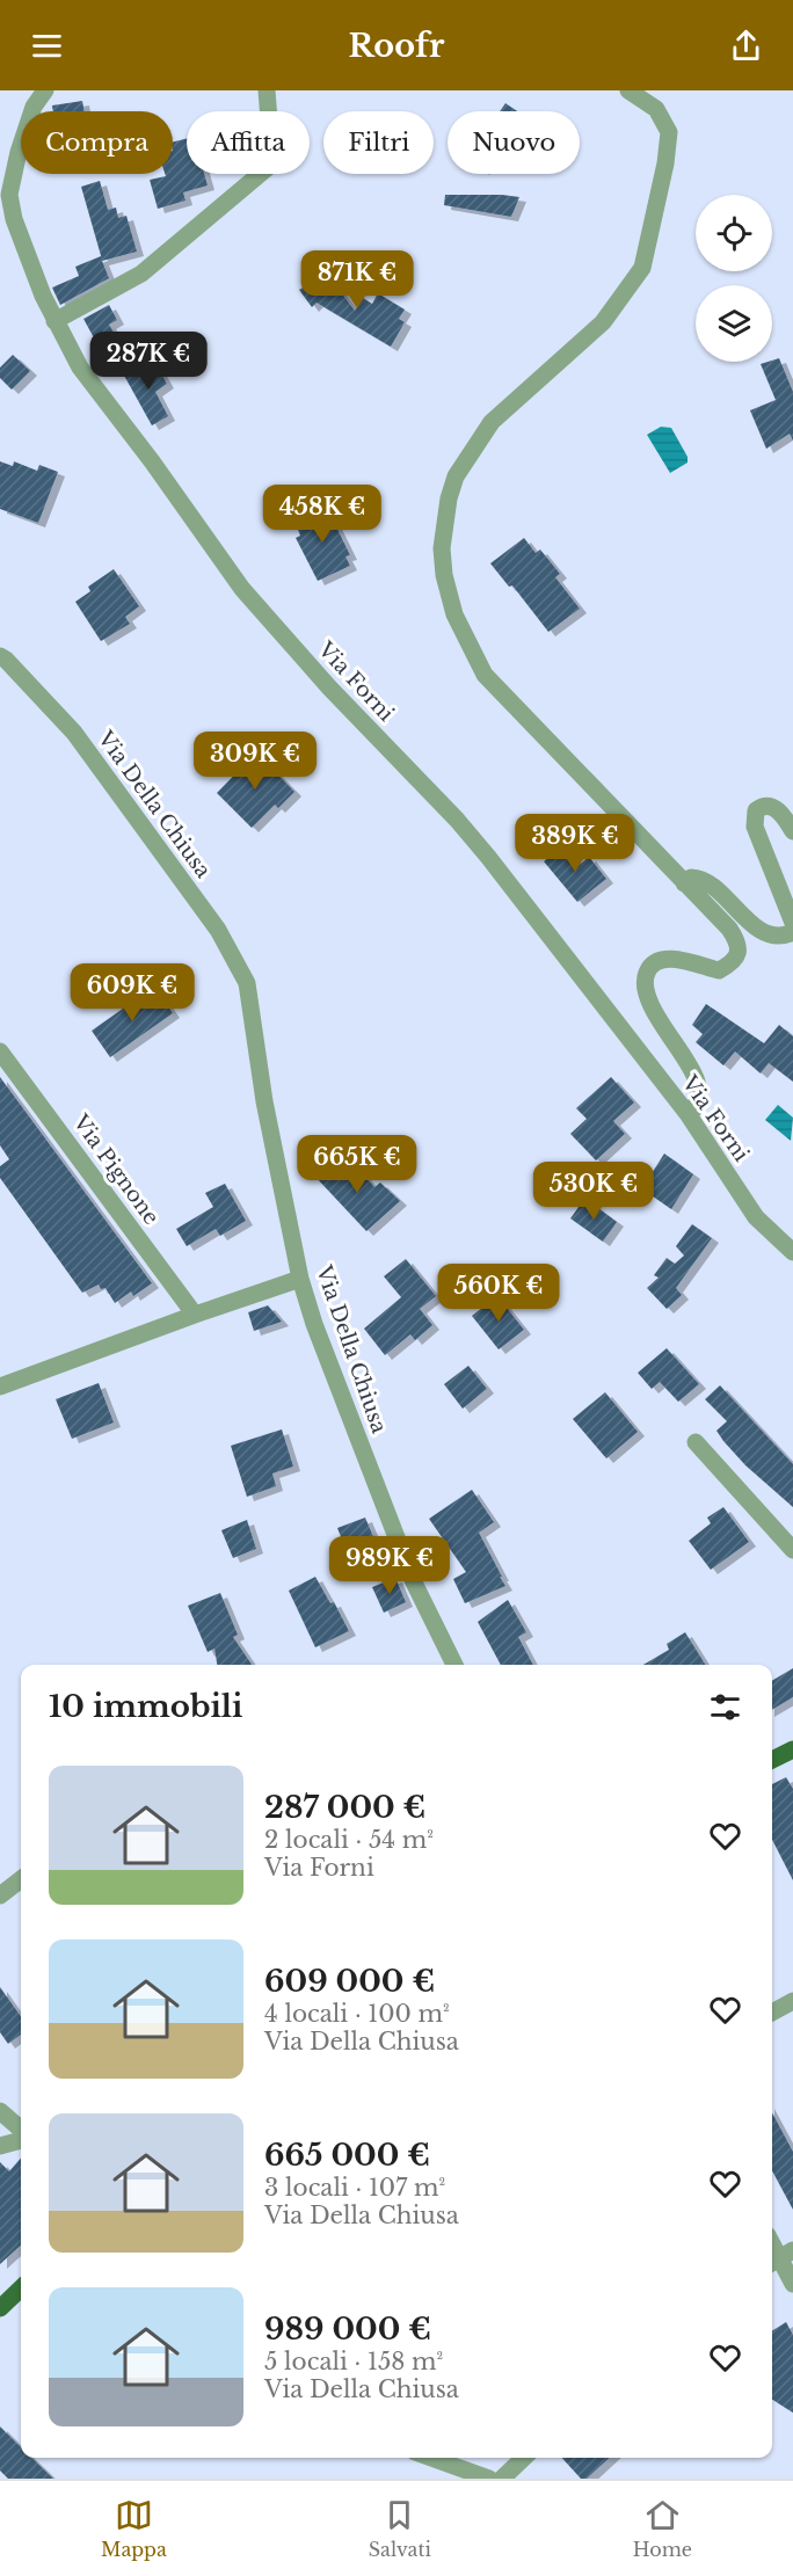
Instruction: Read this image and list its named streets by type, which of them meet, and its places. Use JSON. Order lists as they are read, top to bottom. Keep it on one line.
{"streets":{"street":["Via Forni","Via Della Chiusa","Via Pignone"]},"page":{"header":"Roofr","chip":["Compra","Affitta","Filtri","Nuovo"],"price":["871K €","287K €","458K €","309K €","389K €","609K €","665K €","530K €","560K €","989K €"],"heading":"10 immobili","list":[{"name":"287 000 €","note":"2 locali · 54 m² · Via Forni"},{"name":"609 000 €","note":"4 locali · 100 m² · Via Della Chiusa"},{"name":"665 000 €","note":"3 locali · 107 m² · Via Della Chiusa"},{"name":"989 000 €","note":"5 locali · 158 m² · Via Della Chiusa"}],"tabs":["Mappa","Salvati","Home"]}}
